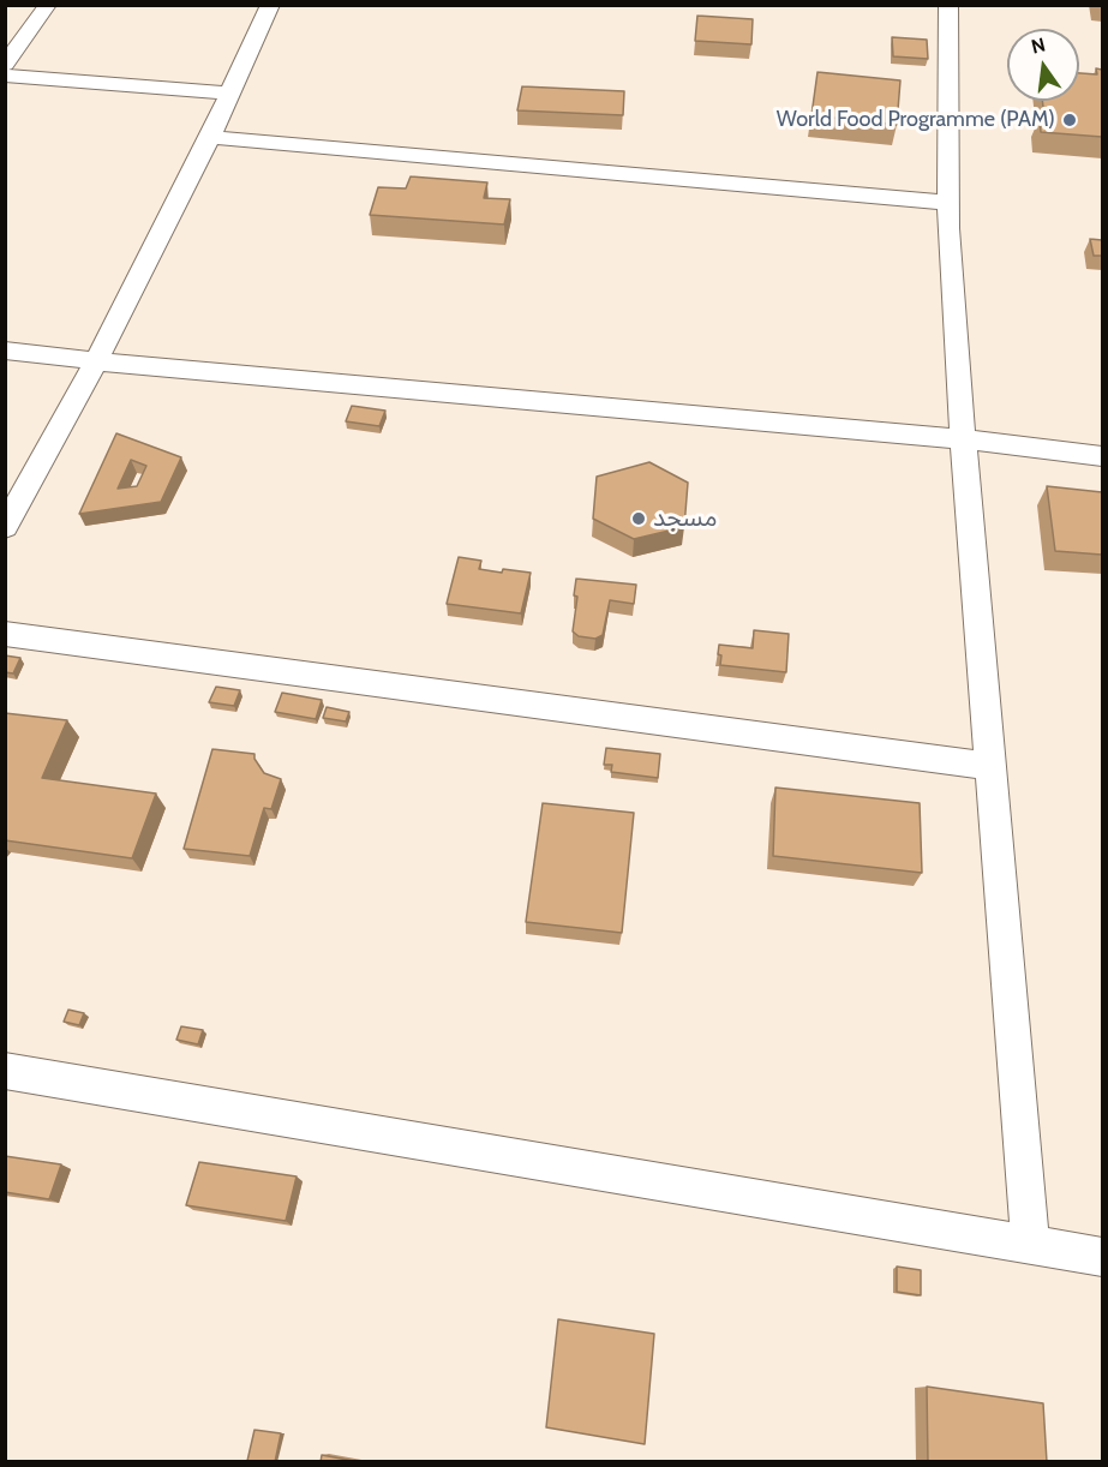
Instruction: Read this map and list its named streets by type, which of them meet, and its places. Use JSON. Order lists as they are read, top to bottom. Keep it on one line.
{"places":["World Food Programme (PAM)","مسجد"],"north":"top"}
